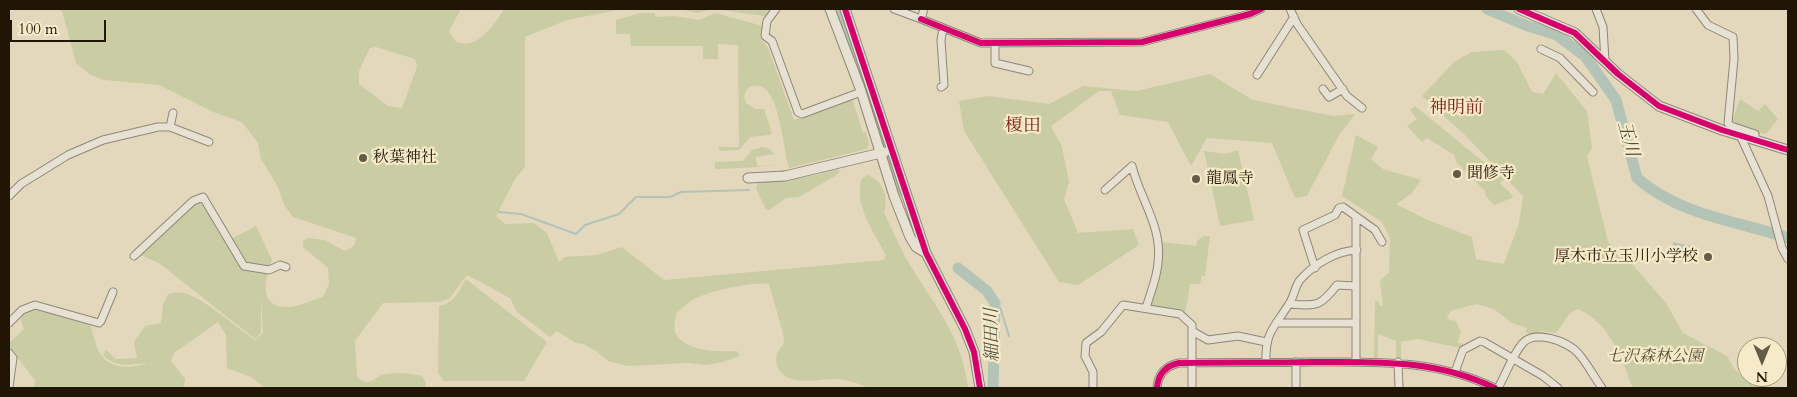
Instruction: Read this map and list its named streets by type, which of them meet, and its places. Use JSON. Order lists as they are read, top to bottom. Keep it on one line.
{"districts":["神明前","榎田"],"water":["玉川","細田川"],"parks":["七沢森林公園"],"places":["秋葉神社","聞修寺","龍鳳寺","厚木市立玉川小学校"],"scale_bar":"100 m","north":"bottom"}
